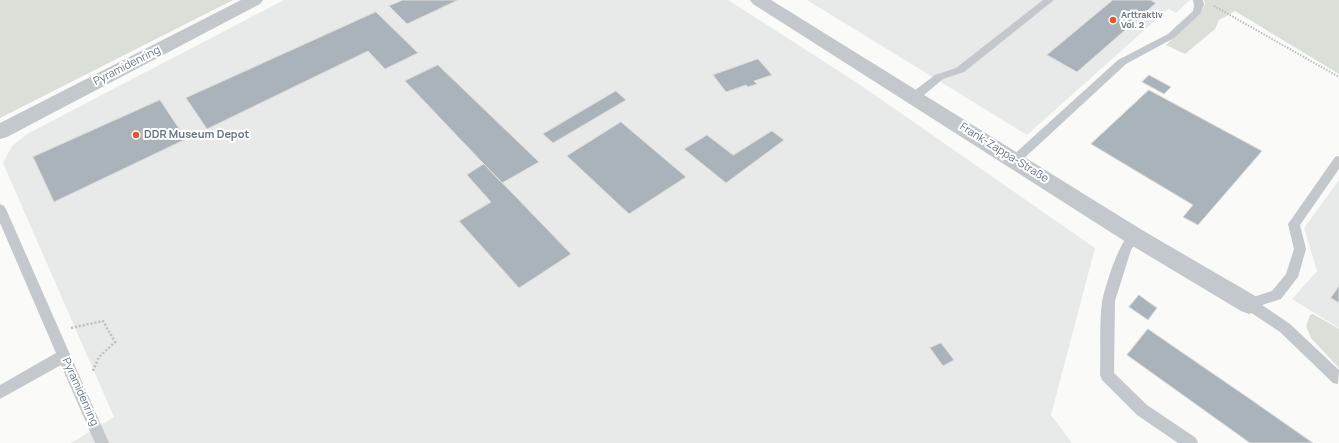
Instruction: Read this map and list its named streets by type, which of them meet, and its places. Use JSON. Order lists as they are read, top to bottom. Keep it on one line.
{"streets":{"street":["Pyramidenring","Frank-Zappa-Straße"]},"places":["Arttraktiv Vol. 2","DDR Museum Depot"]}
